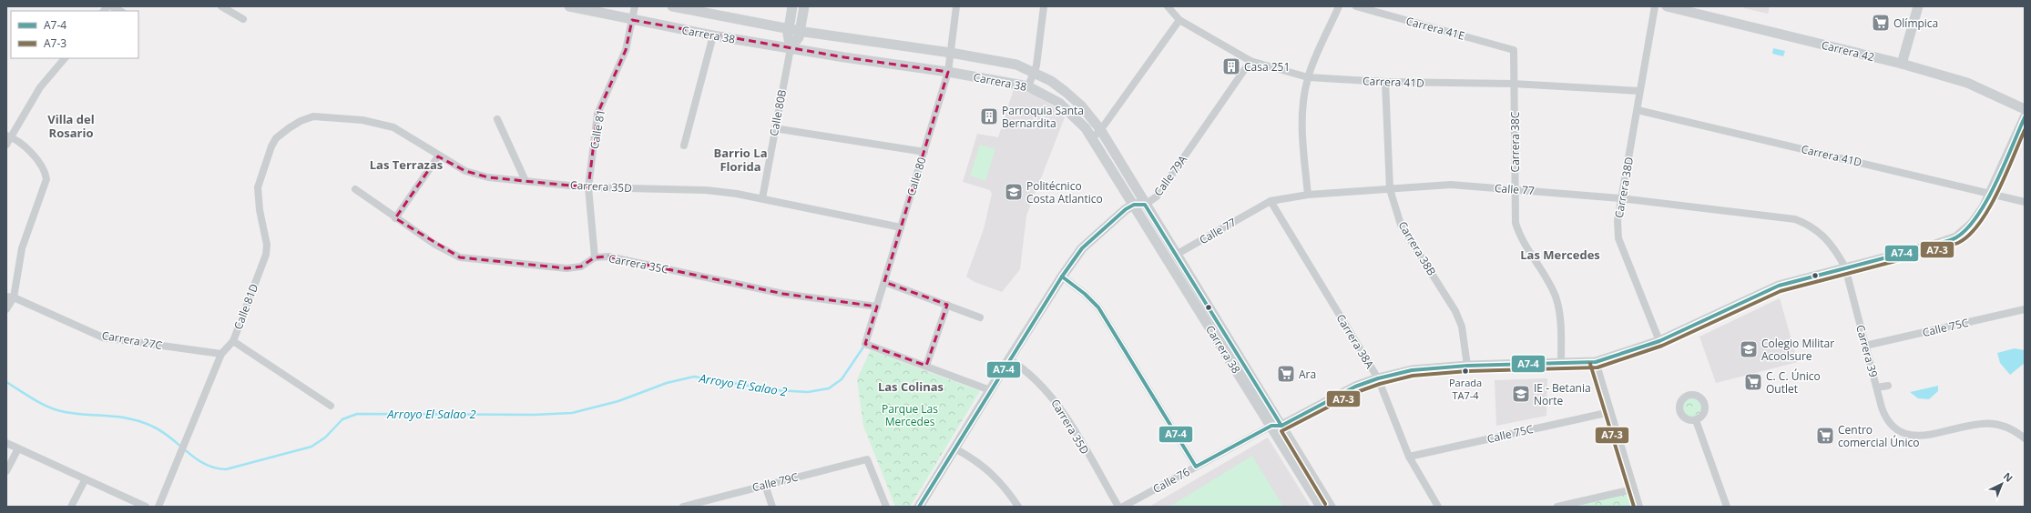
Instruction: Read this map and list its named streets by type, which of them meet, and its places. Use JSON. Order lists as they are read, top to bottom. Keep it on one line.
{"streets":{"main road":["Carrera 38","Carrera 42","Calle 80B","Calle 79A","Calle 76"],"street":["Carrera 41E","Carrera 41D","Calle 81","Carrera 38C","Calle 80","Carrera 35D","Carrera 38D","Calle 77","Carrera 38B","Carrera 35C","Calle 81D","Calle 75C","Carrera 27C","Carrera 38A","Carrera 39","Calle 79C"]},"crossings":[["Carrera 41E","Carrera 38C"],["Carrera 38","Calle 80B"],["Carrera 38","Calle 81"],["Carrera 38","Calle 79A"],["Carrera 38","Calle 80"],["Carrera 38","Calle 77"],["Carrera 38","Calle 76"],["Carrera 41D","Carrera 38C"],["Carrera 41D","Calle 79A"],["Carrera 41D","Carrera 38D"],["Carrera 41D","Carrera 38B"],["Carrera 41D","Calle 76"],["Calle 80B","Carrera 35D"],["Calle 81","Carrera 35D"],["Calle 81","Carrera 35C"],["Carrera 38C","Calle 77"],["Carrera 38C","Calle 76"],["Calle 80","Carrera 35D"],["Calle 80","Carrera 35C"],["Carrera 35D","Calle 81D"],["Carrera 38D","Calle 77"],["Carrera 38D","Calle 76"],["Calle 77","Carrera 38B"],["Calle 77","Carrera 38A"],["Calle 77","Carrera 39"],["Calle 77","Calle 76"],["Carrera 38B","Calle 76"],["Calle 81D","Carrera 27C"],["Calle 75C","Carrera 38A"],["Calle 75C","Carrera 39"],["Carrera 38A","Calle 76"],["Carrera 39","Calle 76"]],"districts":["Villa del Rosario","Barrio La Florida","Las Terrazas","Las Mercedes","Las Colinas"],"water":["Arroyo El Salao 2"],"parks":["Parque Las Mercedes"],"places":{"supermarket":["Olímpica","Ara","C. C. Único Outlet","Centro comercial Único"],"building":["Casa 251","Parroquia Santa Bernardita"],"school or university":["Politécnico Costa Atlantico","Colegio Militar Acoolsure","IE - Betania Norte"],"other":["Parada TA7-4"]},"lines":["transit line A7-4","transit line A7-3"],"legend":["A7-4","A7-3"],"north":"top right"}
